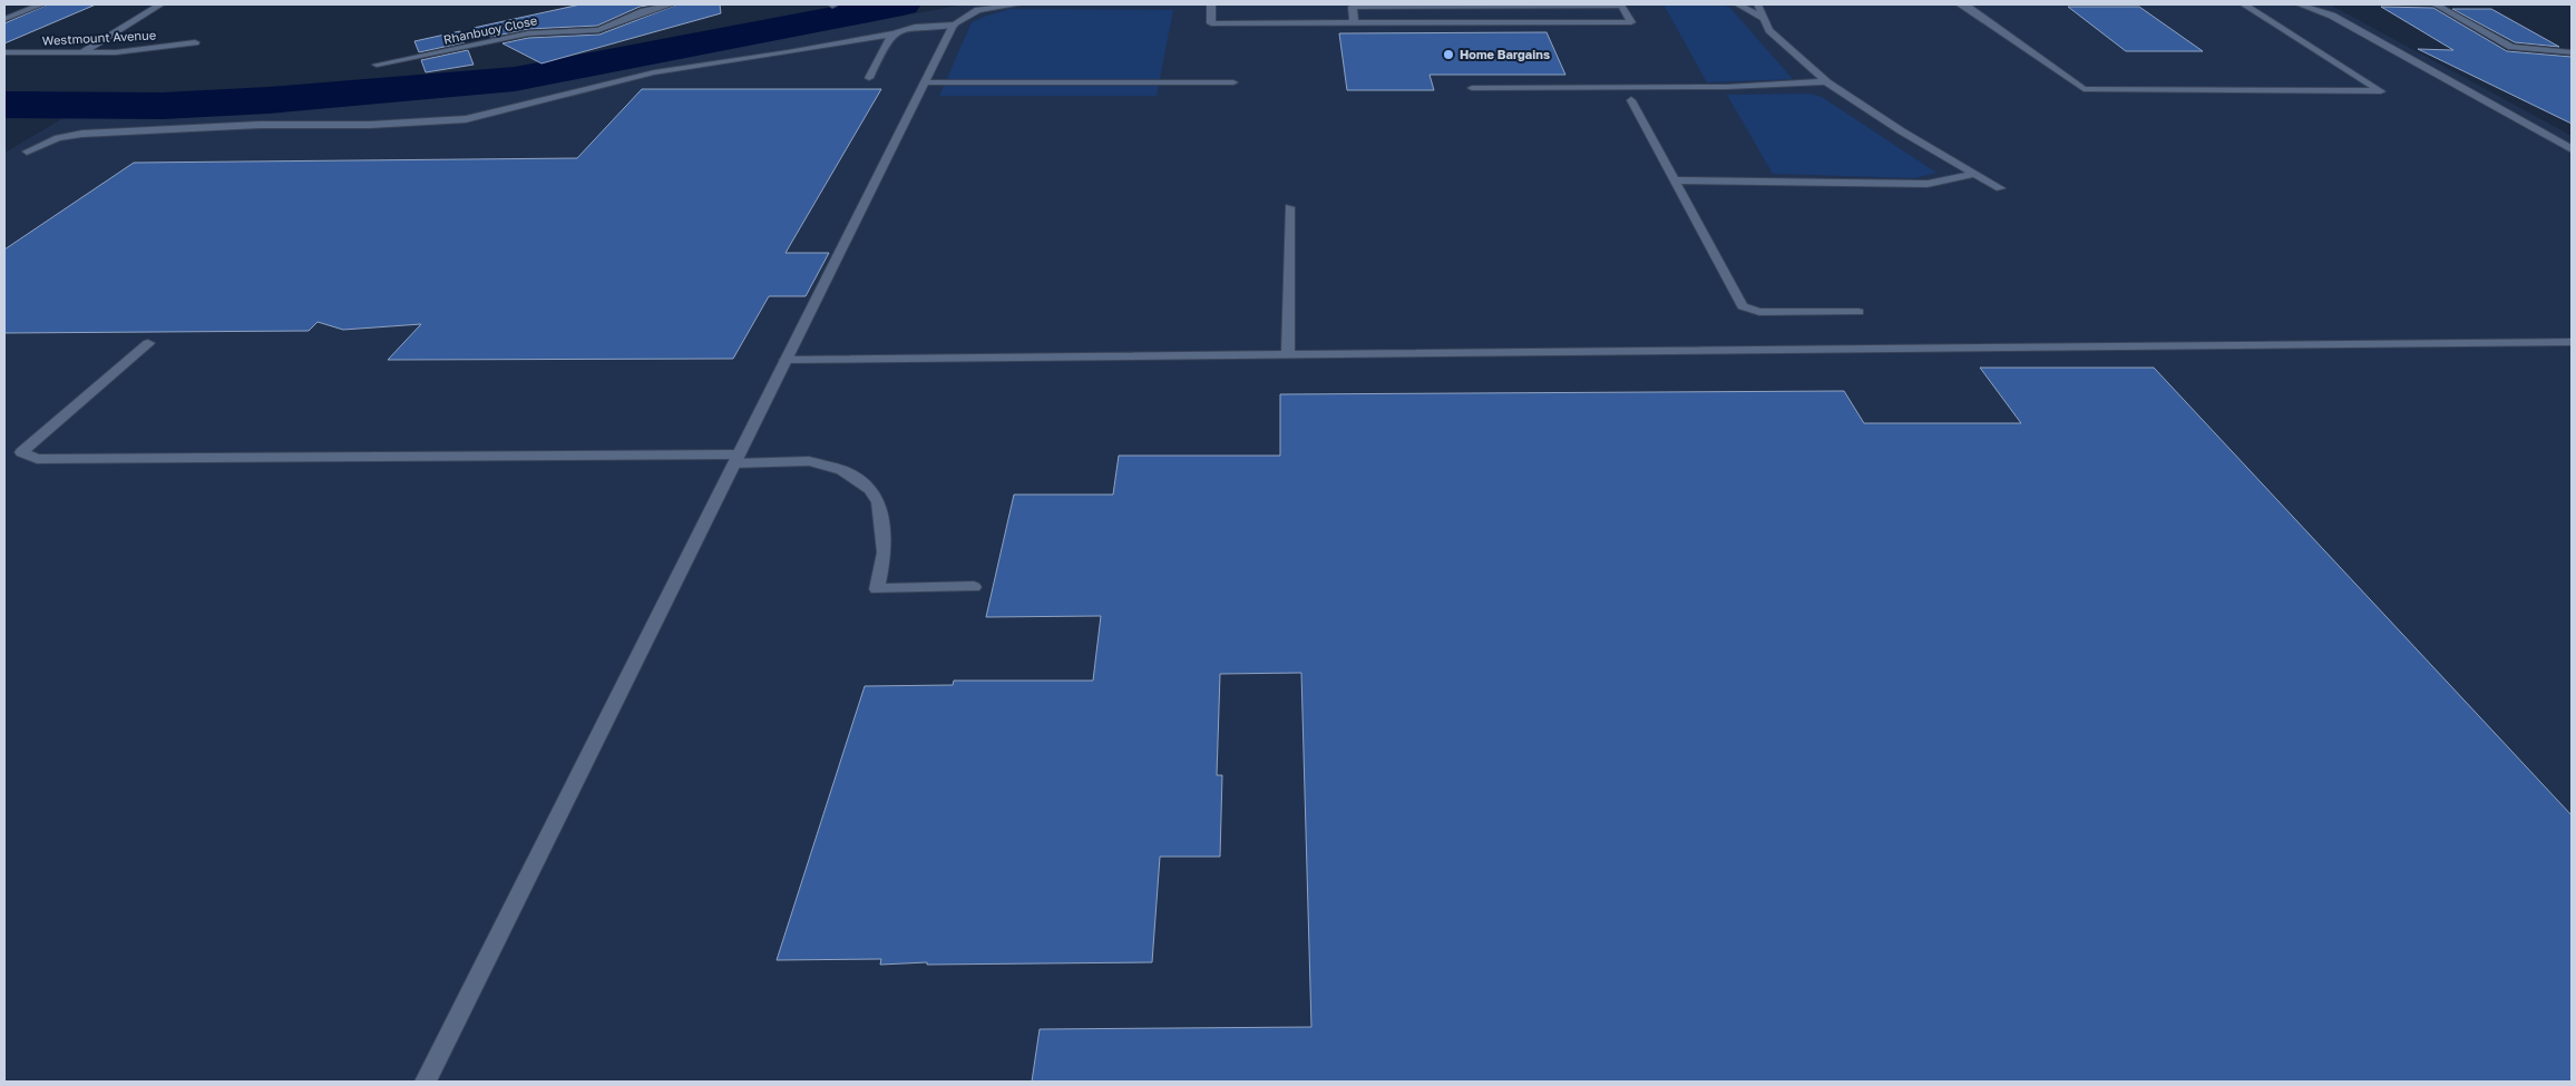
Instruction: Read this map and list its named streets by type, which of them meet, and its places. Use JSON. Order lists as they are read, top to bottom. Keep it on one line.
{"streets":{"street":["Rhanbuoy Close","Westmount Avenue"]},"places":["Home Bargains"]}
